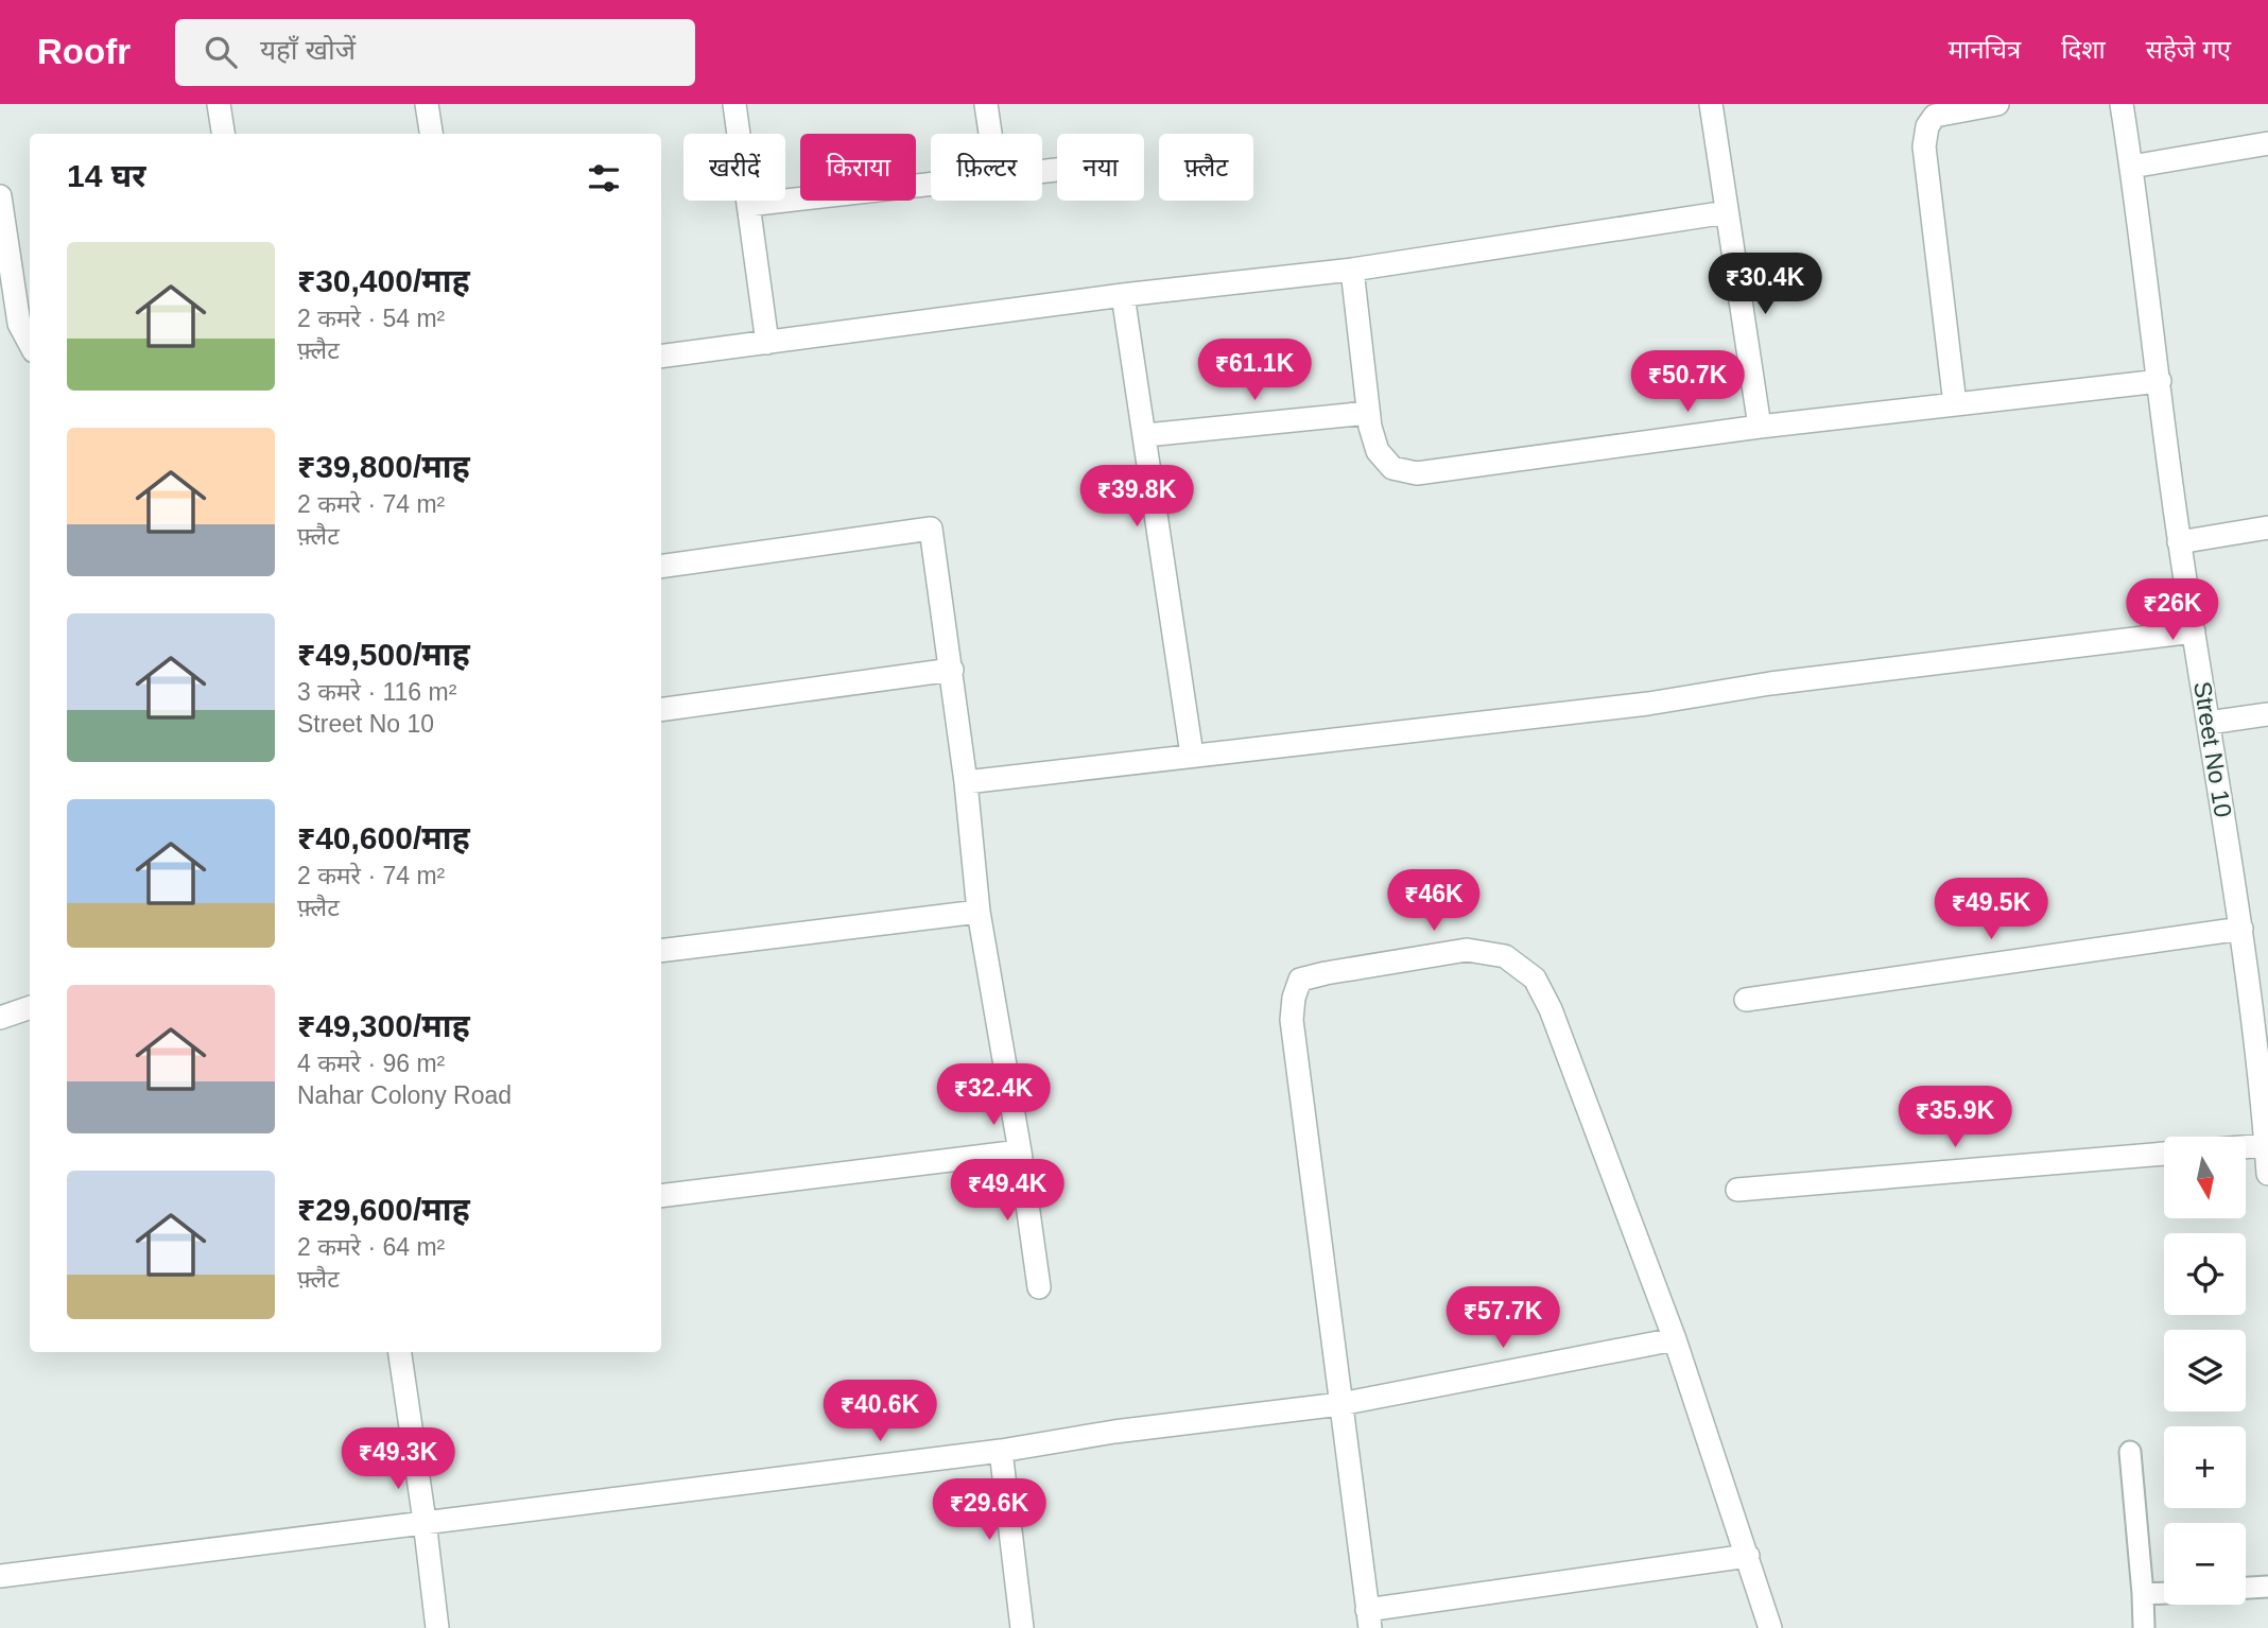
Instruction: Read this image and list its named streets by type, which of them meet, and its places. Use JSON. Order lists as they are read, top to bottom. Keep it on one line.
{"streets":{"street":["Street No 10"]},"north":"bottom","page":{"header":"Roofr","search":"यहाँ खोजें","nav":["मानचित्र","दिशा","सहेजे गए"],"chip":["खरीदें","किराया","फ़िल्टर","नया","फ़्लैट"],"heading":"14 घर","list":[{"name":"₹30,400/माह","note":"2 कमरे · 54 m² · फ़्लैट"},{"name":"₹39,800/माह","note":"2 कमरे · 74 m² · फ़्लैट"},{"name":"₹49,500/माह","note":"3 कमरे · 116 m² · Street No 10"},{"name":"₹40,600/माह","note":"2 कमरे · 74 m² · फ़्लैट"},{"name":"₹49,300/माह","note":"4 कमरे · 96 m² · Nahar Colony Road"},{"name":"₹29,600/माह","note":"2 कमरे · 64 m² · फ़्लैट"}],"price":["₹30.4K","₹61.1K","₹50.7K","₹39.8K","₹26K","₹46K","₹49.5K","₹32.4K","₹35.9K","₹49.4K","₹57.7K","₹40.6K","₹49.3K","₹29.6K"],"map_buttons":["+","−"]}}
